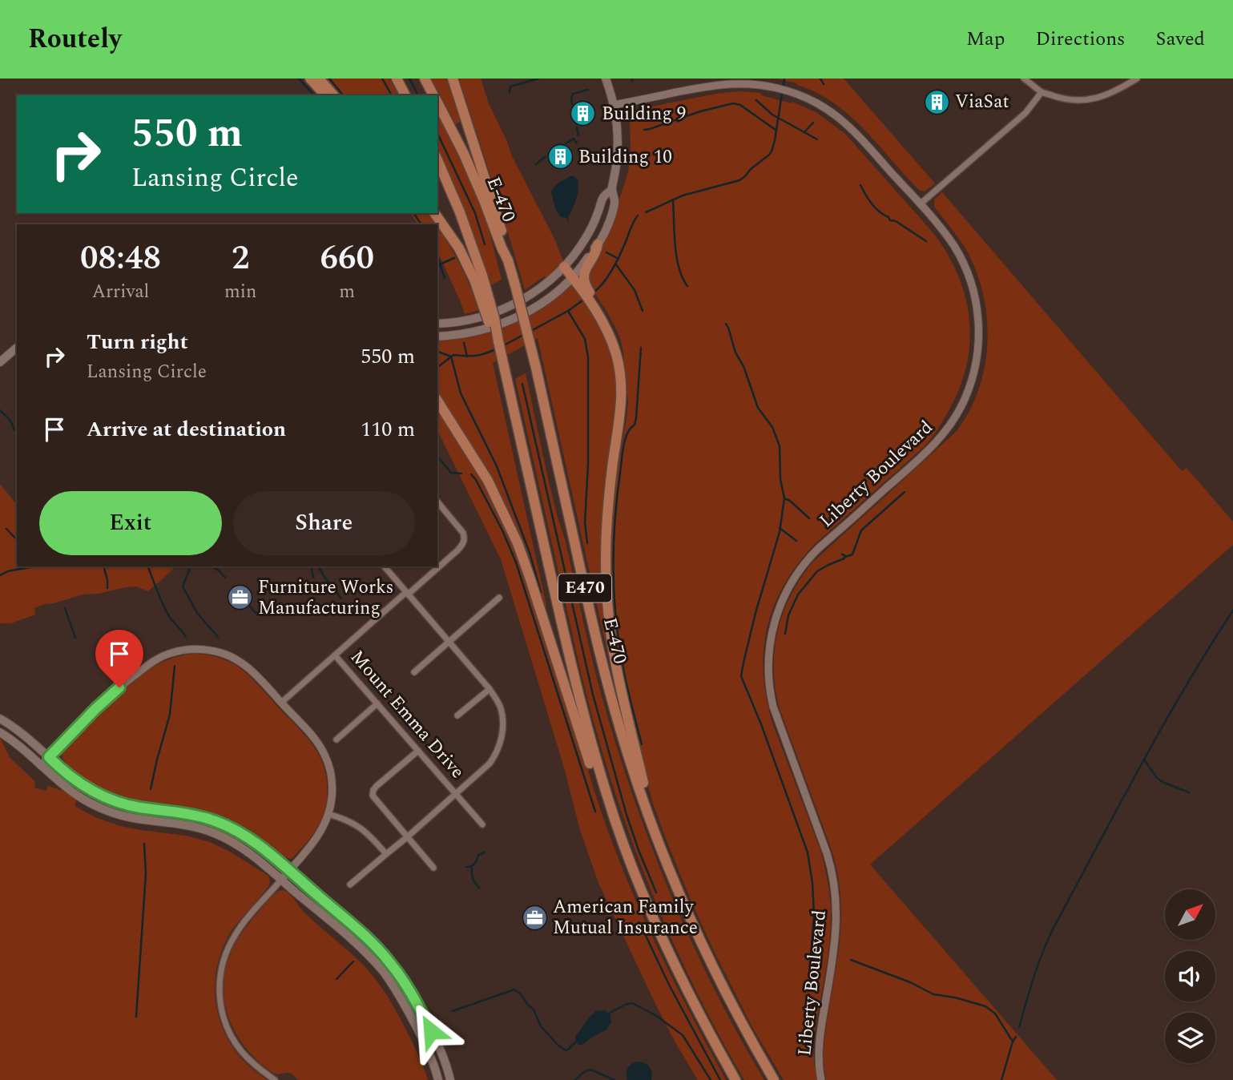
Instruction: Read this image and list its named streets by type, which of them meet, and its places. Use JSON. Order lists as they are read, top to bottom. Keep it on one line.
{"streets":{"highway":["E-470","E470"],"street":["Liberty Boulevard","Mount Emma Drive"]},"places":{"building":["ViaSat","Building 9","Building 10"],"office":["Furniture Works Manufacturing","American Family Mutual Insurance"]},"north":"top right","page":{"header":"Routely","nav":["Map","Directions","Saved"],"turn":["550 m","Lansing Circle"],"eta":["08:48","Arrival","2","min","660","m"],"list":[{"name":"Turn right","note":"Lansing Circle","value":"550 m"},{"name":"Arrive at destination","value":"110 m"}],"buttons":["Exit","Share"]}}
